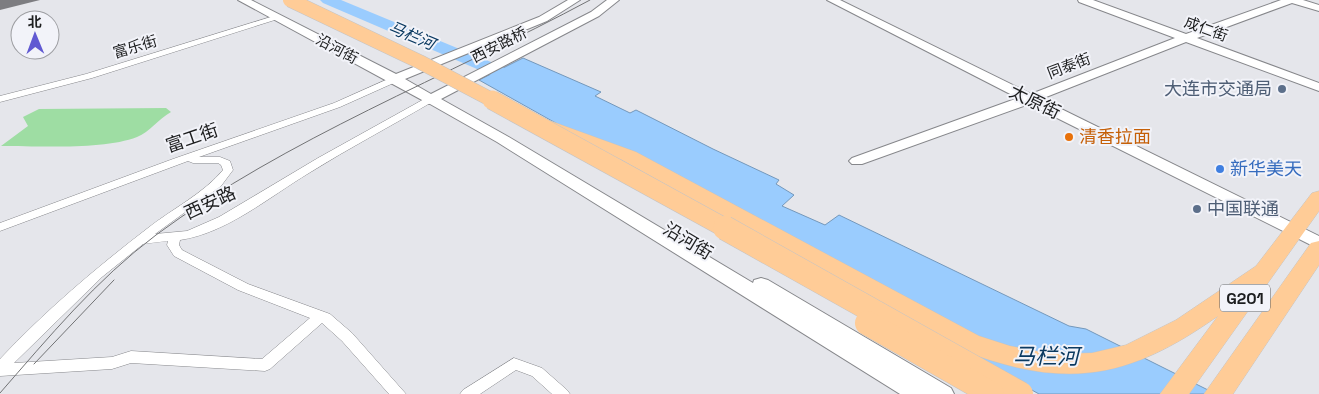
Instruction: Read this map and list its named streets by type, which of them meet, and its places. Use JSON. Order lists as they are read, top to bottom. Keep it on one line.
{"streets":{"highway":["G201"],"street":["成仁街","西安路桥","富乐街","沿河街","同泰街","太原街","富工街","西安路"]},"crossings":[["成仁街","同泰街"],["西安路桥","沿河街"],["西安路桥","富工街"],["西安路桥","西安路"],["富乐街","沿河街"],["沿河街","富工街"],["沿河街","西安路"],["同泰街","太原街"],["太原街","G201"]],"water":["马栏河"],"places":["大连市交通局","清香拉面","新华美天","中国联通"],"north":"top"}
